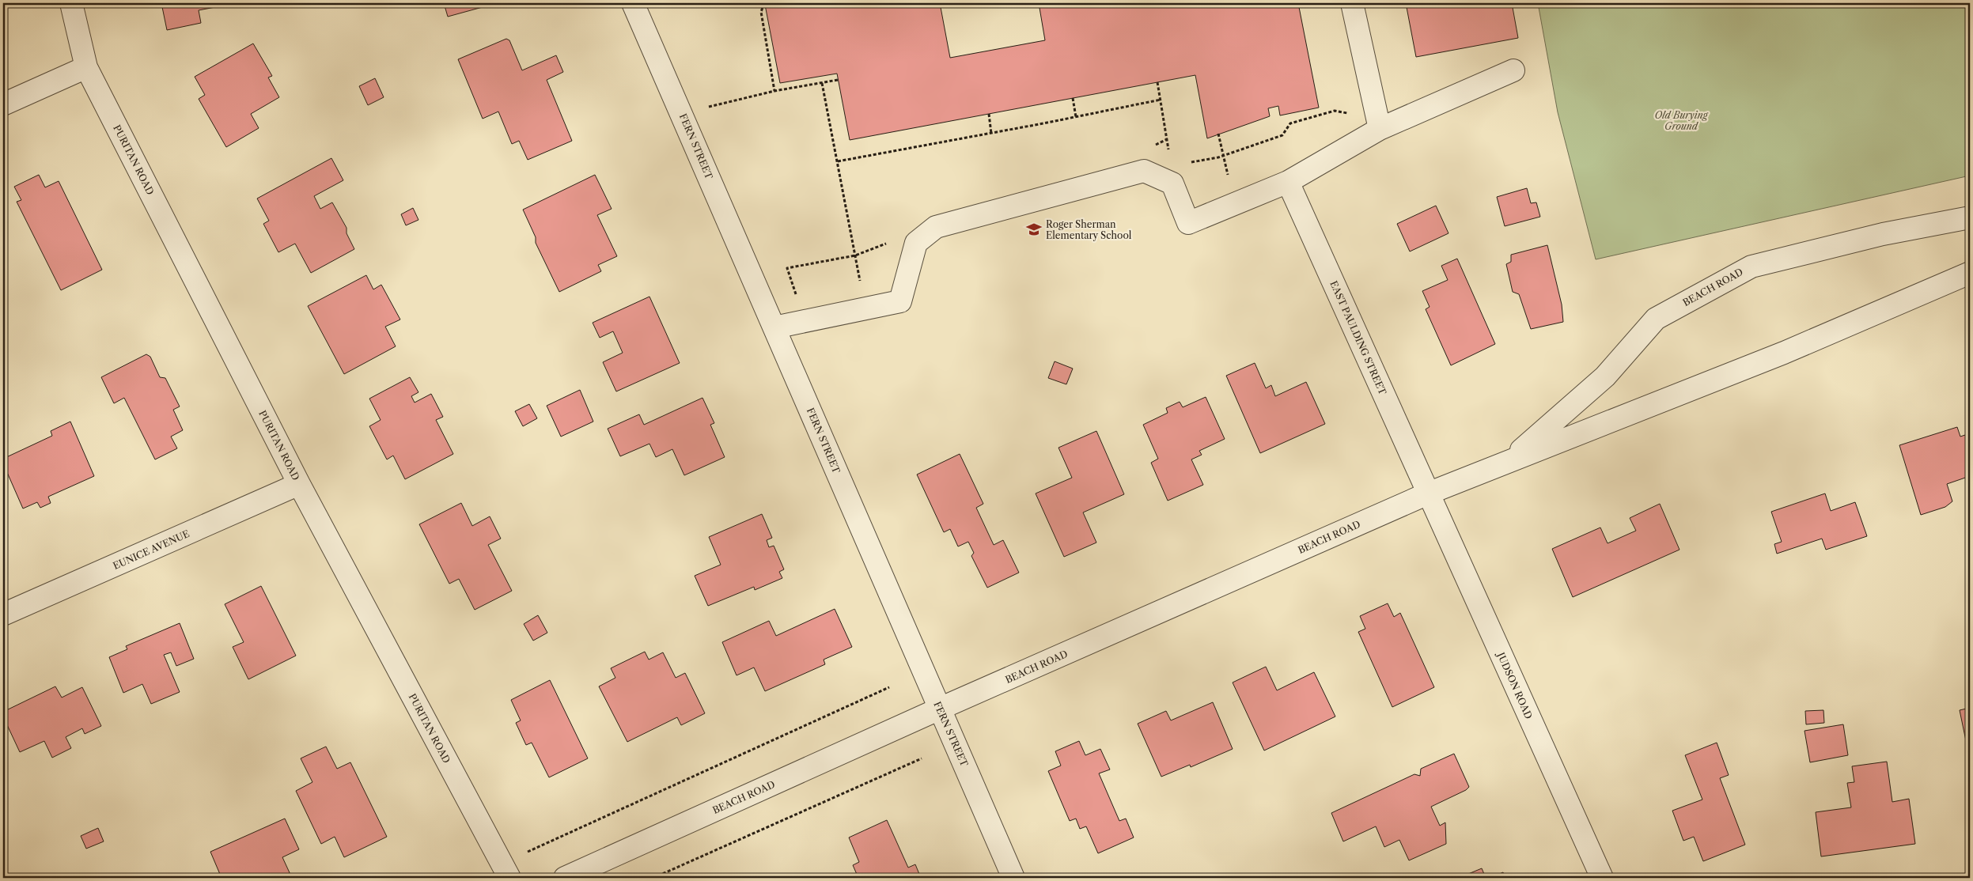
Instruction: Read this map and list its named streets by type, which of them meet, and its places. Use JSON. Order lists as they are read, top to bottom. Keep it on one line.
{"streets":{"street":["FERN STREET","PURITAN ROAD","BEACH ROAD","EAST PAULDING STREET","EUNICE AVENUE","JUDSON ROAD"]},"crossings":[["FERN STREET","BEACH ROAD"],["PURITAN ROAD","EUNICE AVENUE"],["BEACH ROAD","EAST PAULDING STREET"],["BEACH ROAD","JUDSON ROAD"],["EAST PAULDING STREET","JUDSON ROAD"]],"parks":["Old Burying Ground"],"places":{"school or university":["Roger Sherman Elementary School"]}}
